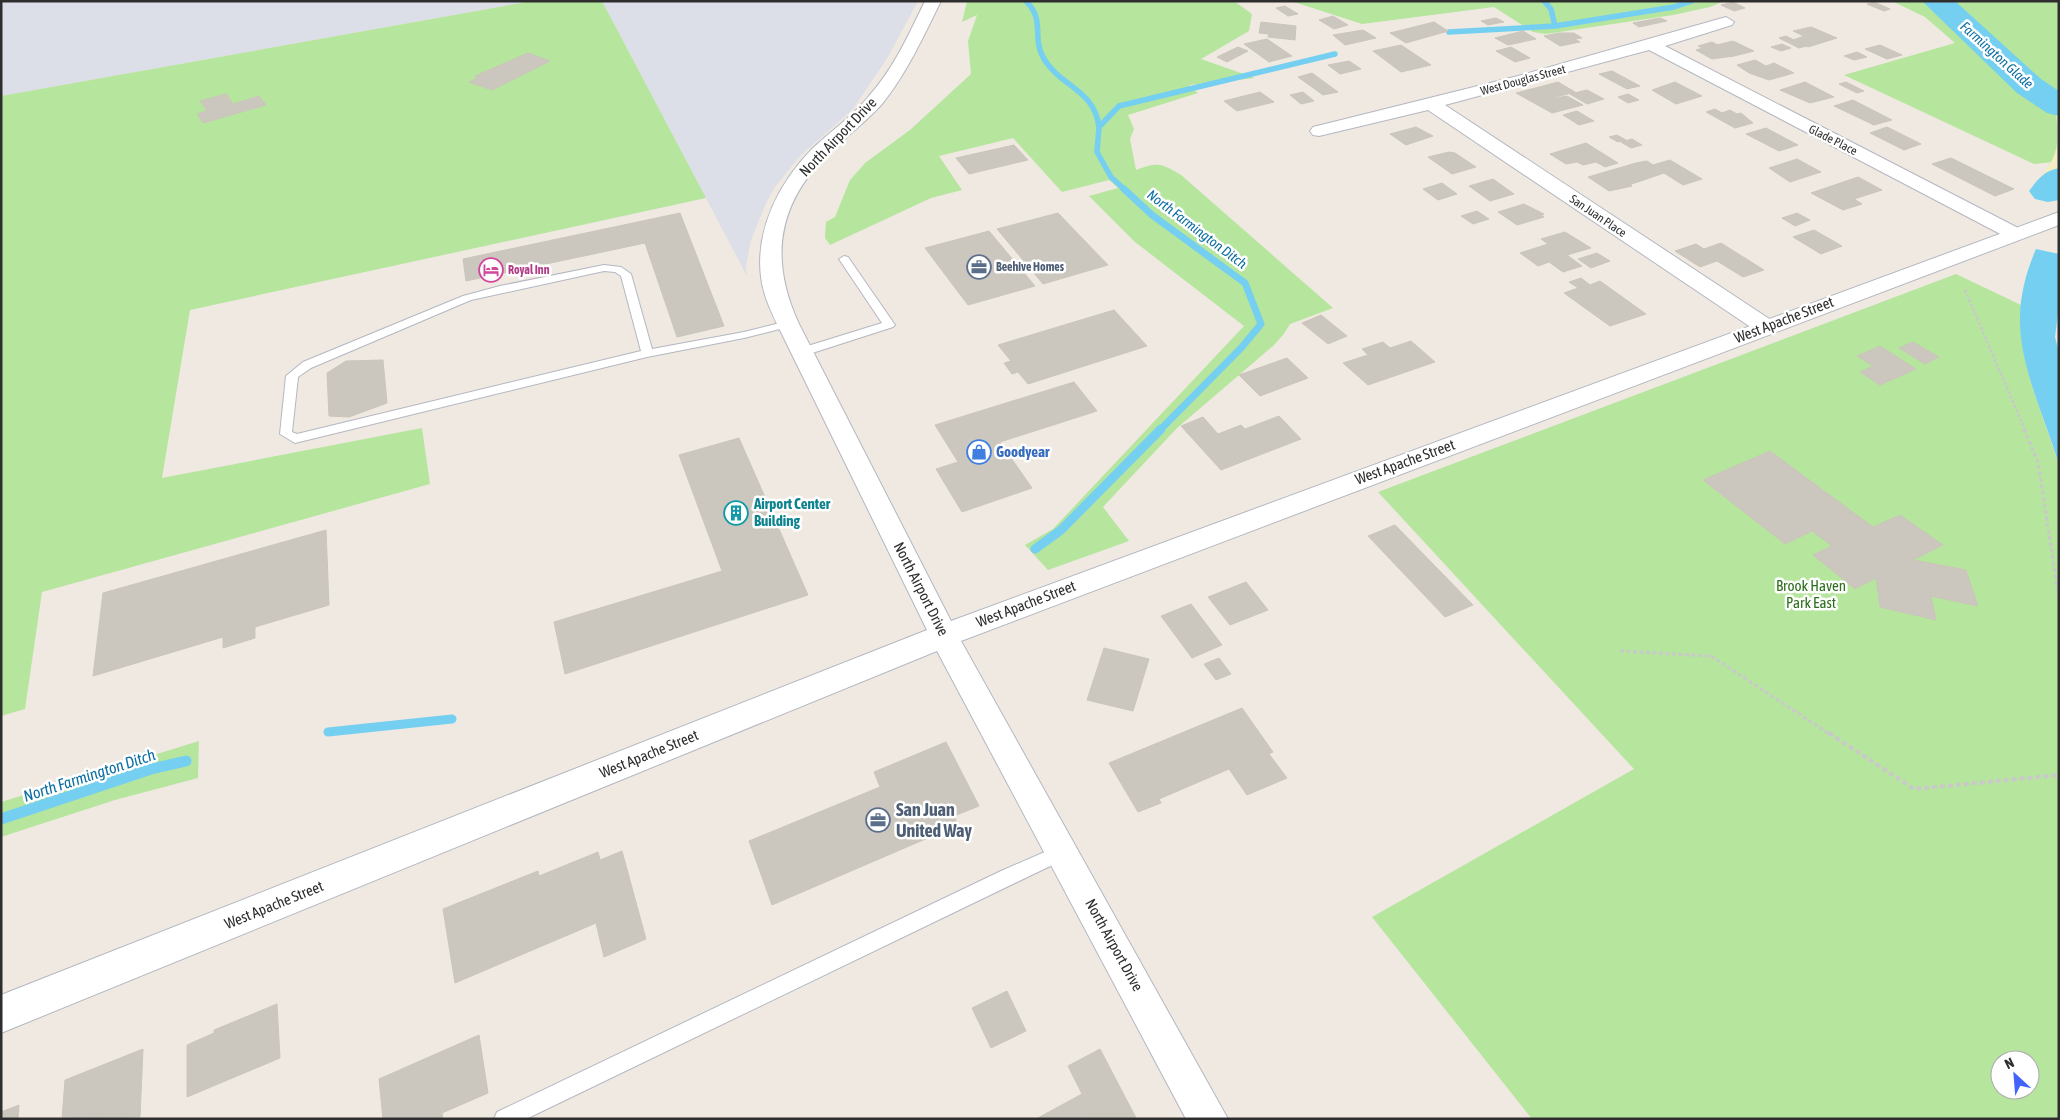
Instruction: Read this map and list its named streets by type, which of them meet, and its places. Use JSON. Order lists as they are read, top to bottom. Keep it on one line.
{"streets":{"main road":["West Douglas Street","North Airport Drive","Glade Place","San Juan Place","West Apache Street"]},"crossings":[["West Douglas Street","Glade Place"],["West Douglas Street","San Juan Place"],["North Airport Drive","West Apache Street"],["Glade Place","West Apache Street"],["San Juan Place","West Apache Street"]],"water":["Farmington Glade","North Farmington Ditch"],"parks":["Brook Haven Park East"],"places":{"office":["Beehive Homes","San Juan United Way"],"hotel":["Royal Inn"],"shop":["Goodyear"],"building":["Airport Center Building"]},"north":"top left"}
